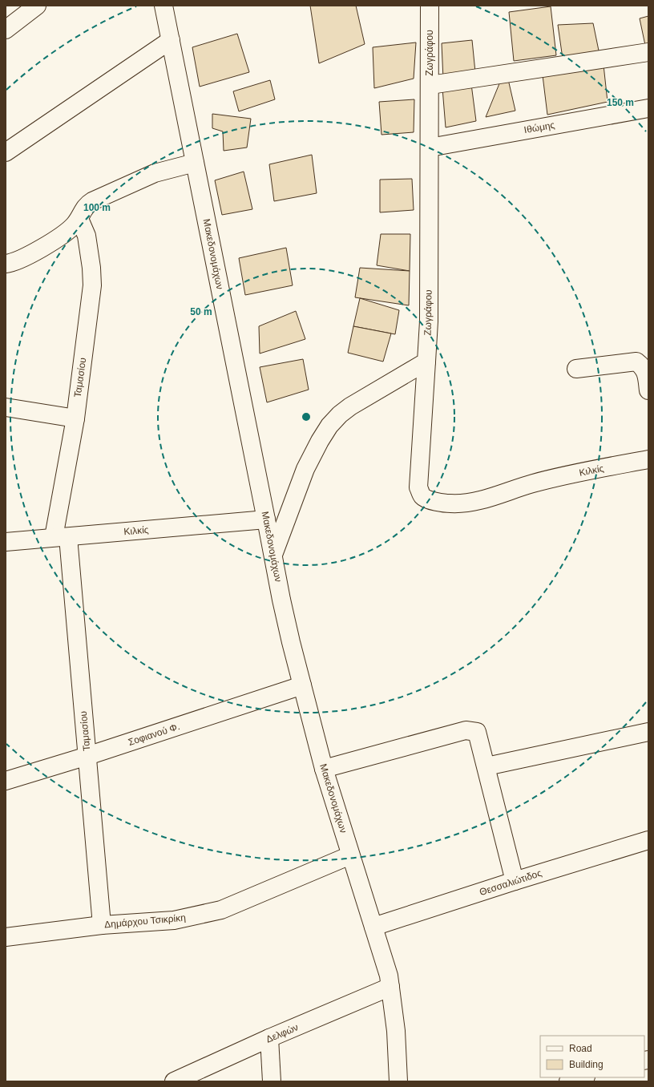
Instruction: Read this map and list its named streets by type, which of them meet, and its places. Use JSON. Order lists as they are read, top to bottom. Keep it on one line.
{"streets":{"street":["Ζωγράφου","Ιθώμης","Μακεδονομάχων","Ταμασίου","Κιλκίς","Σοφιανού Φ.","Θεσσαλιώτιδος","Δημάρχου Τσικρίκη","Δελφών"]},"crossings":[["Ζωγράφου","Ιθώμης"],["Ζωγράφου","Κιλκίς"],["Μακεδονομάχων","Κιλκίς"],["Μακεδονομάχων","Σοφιανού Φ."],["Μακεδονομάχων","Θεσσαλιώτιδος"],["Μακεδονομάχων","Δημάρχου Τσικρίκη"],["Μακεδονομάχων","Δελφών"],["Ταμασίου","Κιλκίς"],["Ταμασίου","Σοφιανού Φ."],["Ταμασίου","Δημάρχου Τσικρίκη"]],"legend":["Road","Building"],"rings":["150 m","100 m","50 m"]}
